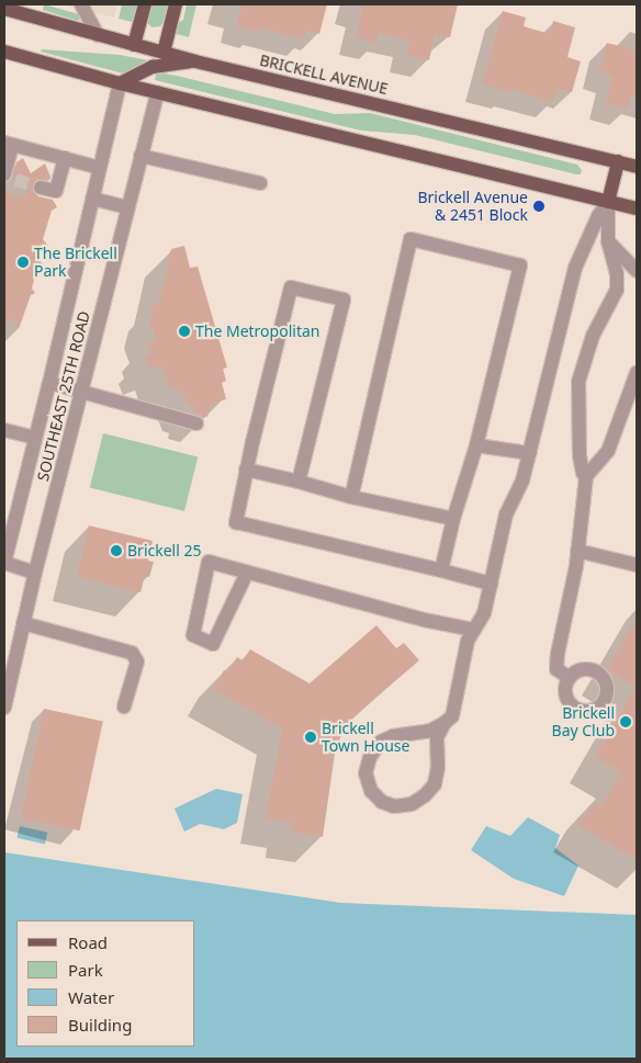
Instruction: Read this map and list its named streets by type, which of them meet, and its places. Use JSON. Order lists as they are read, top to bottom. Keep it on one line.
{"streets":{"main road":["BRICKELL AVENUE"],"street":["SOUTHEAST 25TH ROAD"]},"places":["Brickell Avenue & 2451 Block","The Brickell Park","The Metropolitan","Brickell 25","Brickell Bay Club","Brickell Town House"],"legend":["Road","Park","Water","Building"]}
